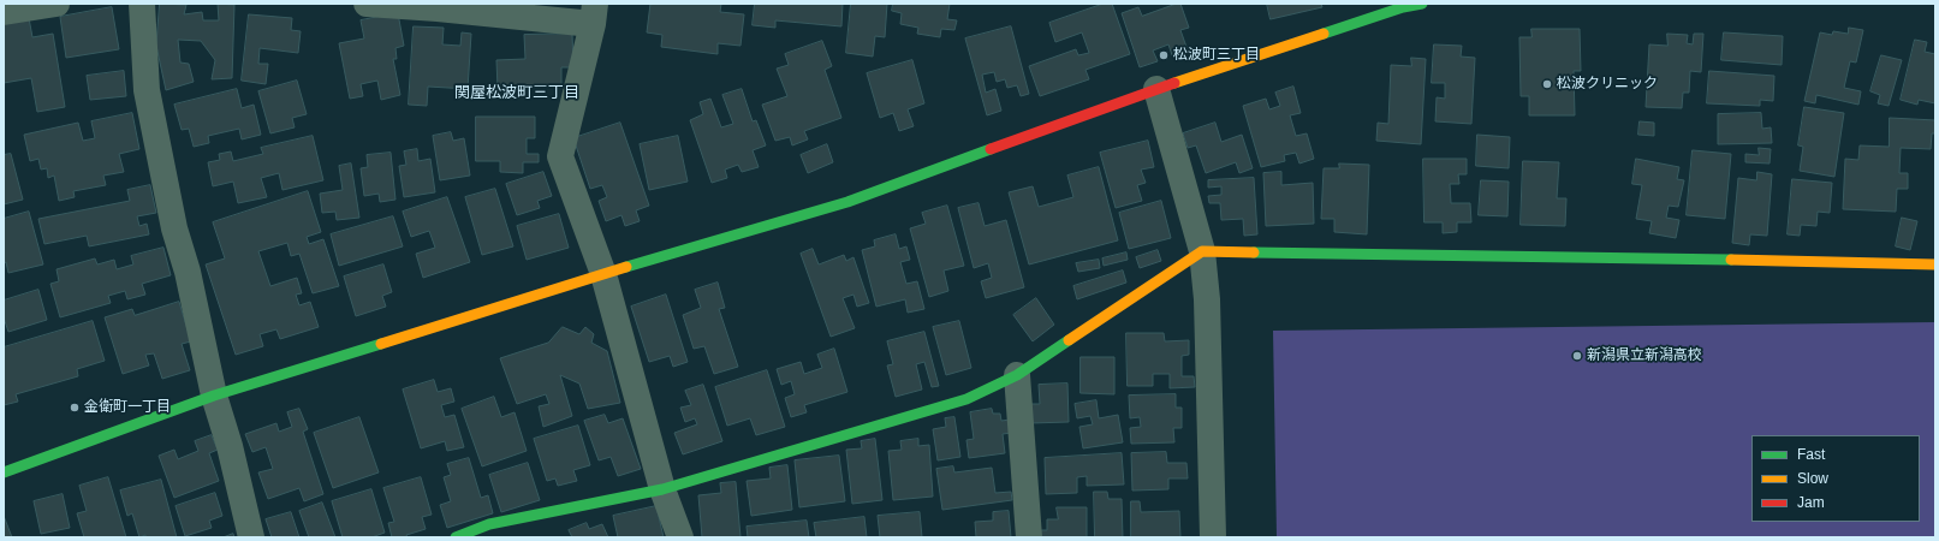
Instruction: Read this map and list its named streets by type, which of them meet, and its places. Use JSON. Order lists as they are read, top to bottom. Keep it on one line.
{"districts":["関屋松波町三丁目"],"places":["松波町三丁目","松波クリニック","新潟県立新潟高校","金衛町一丁目"],"legend":["Fast","Slow","Jam"]}
